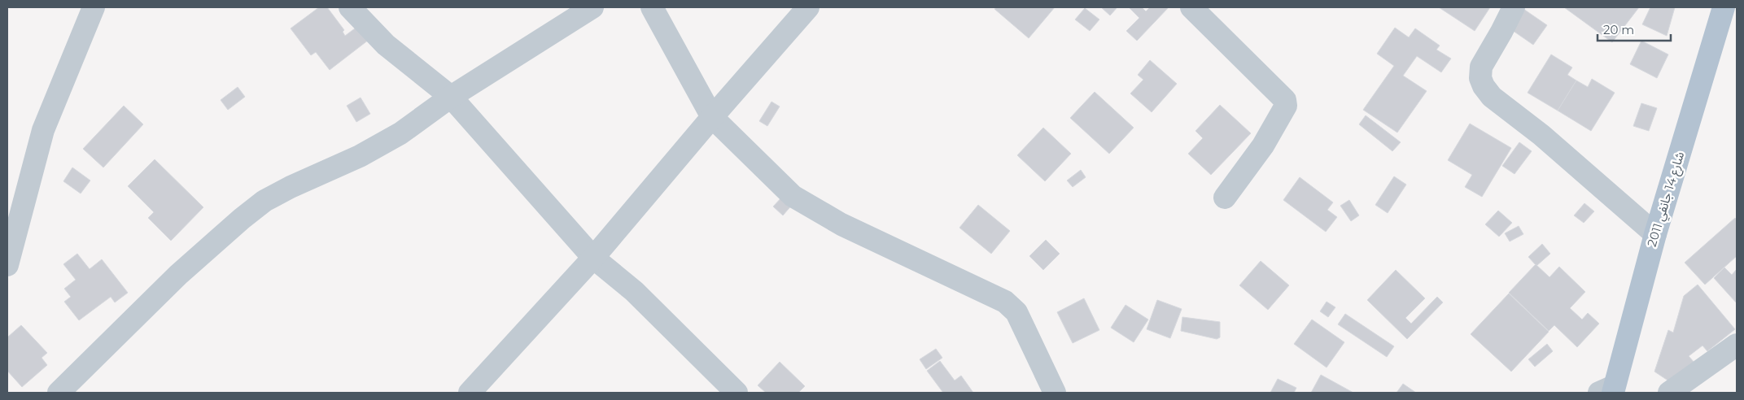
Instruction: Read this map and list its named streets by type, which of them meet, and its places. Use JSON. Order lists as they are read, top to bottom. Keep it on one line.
{"streets":{"main road":["شارع 14 جانفي 2011"]},"scale_bar":"20 m"}
